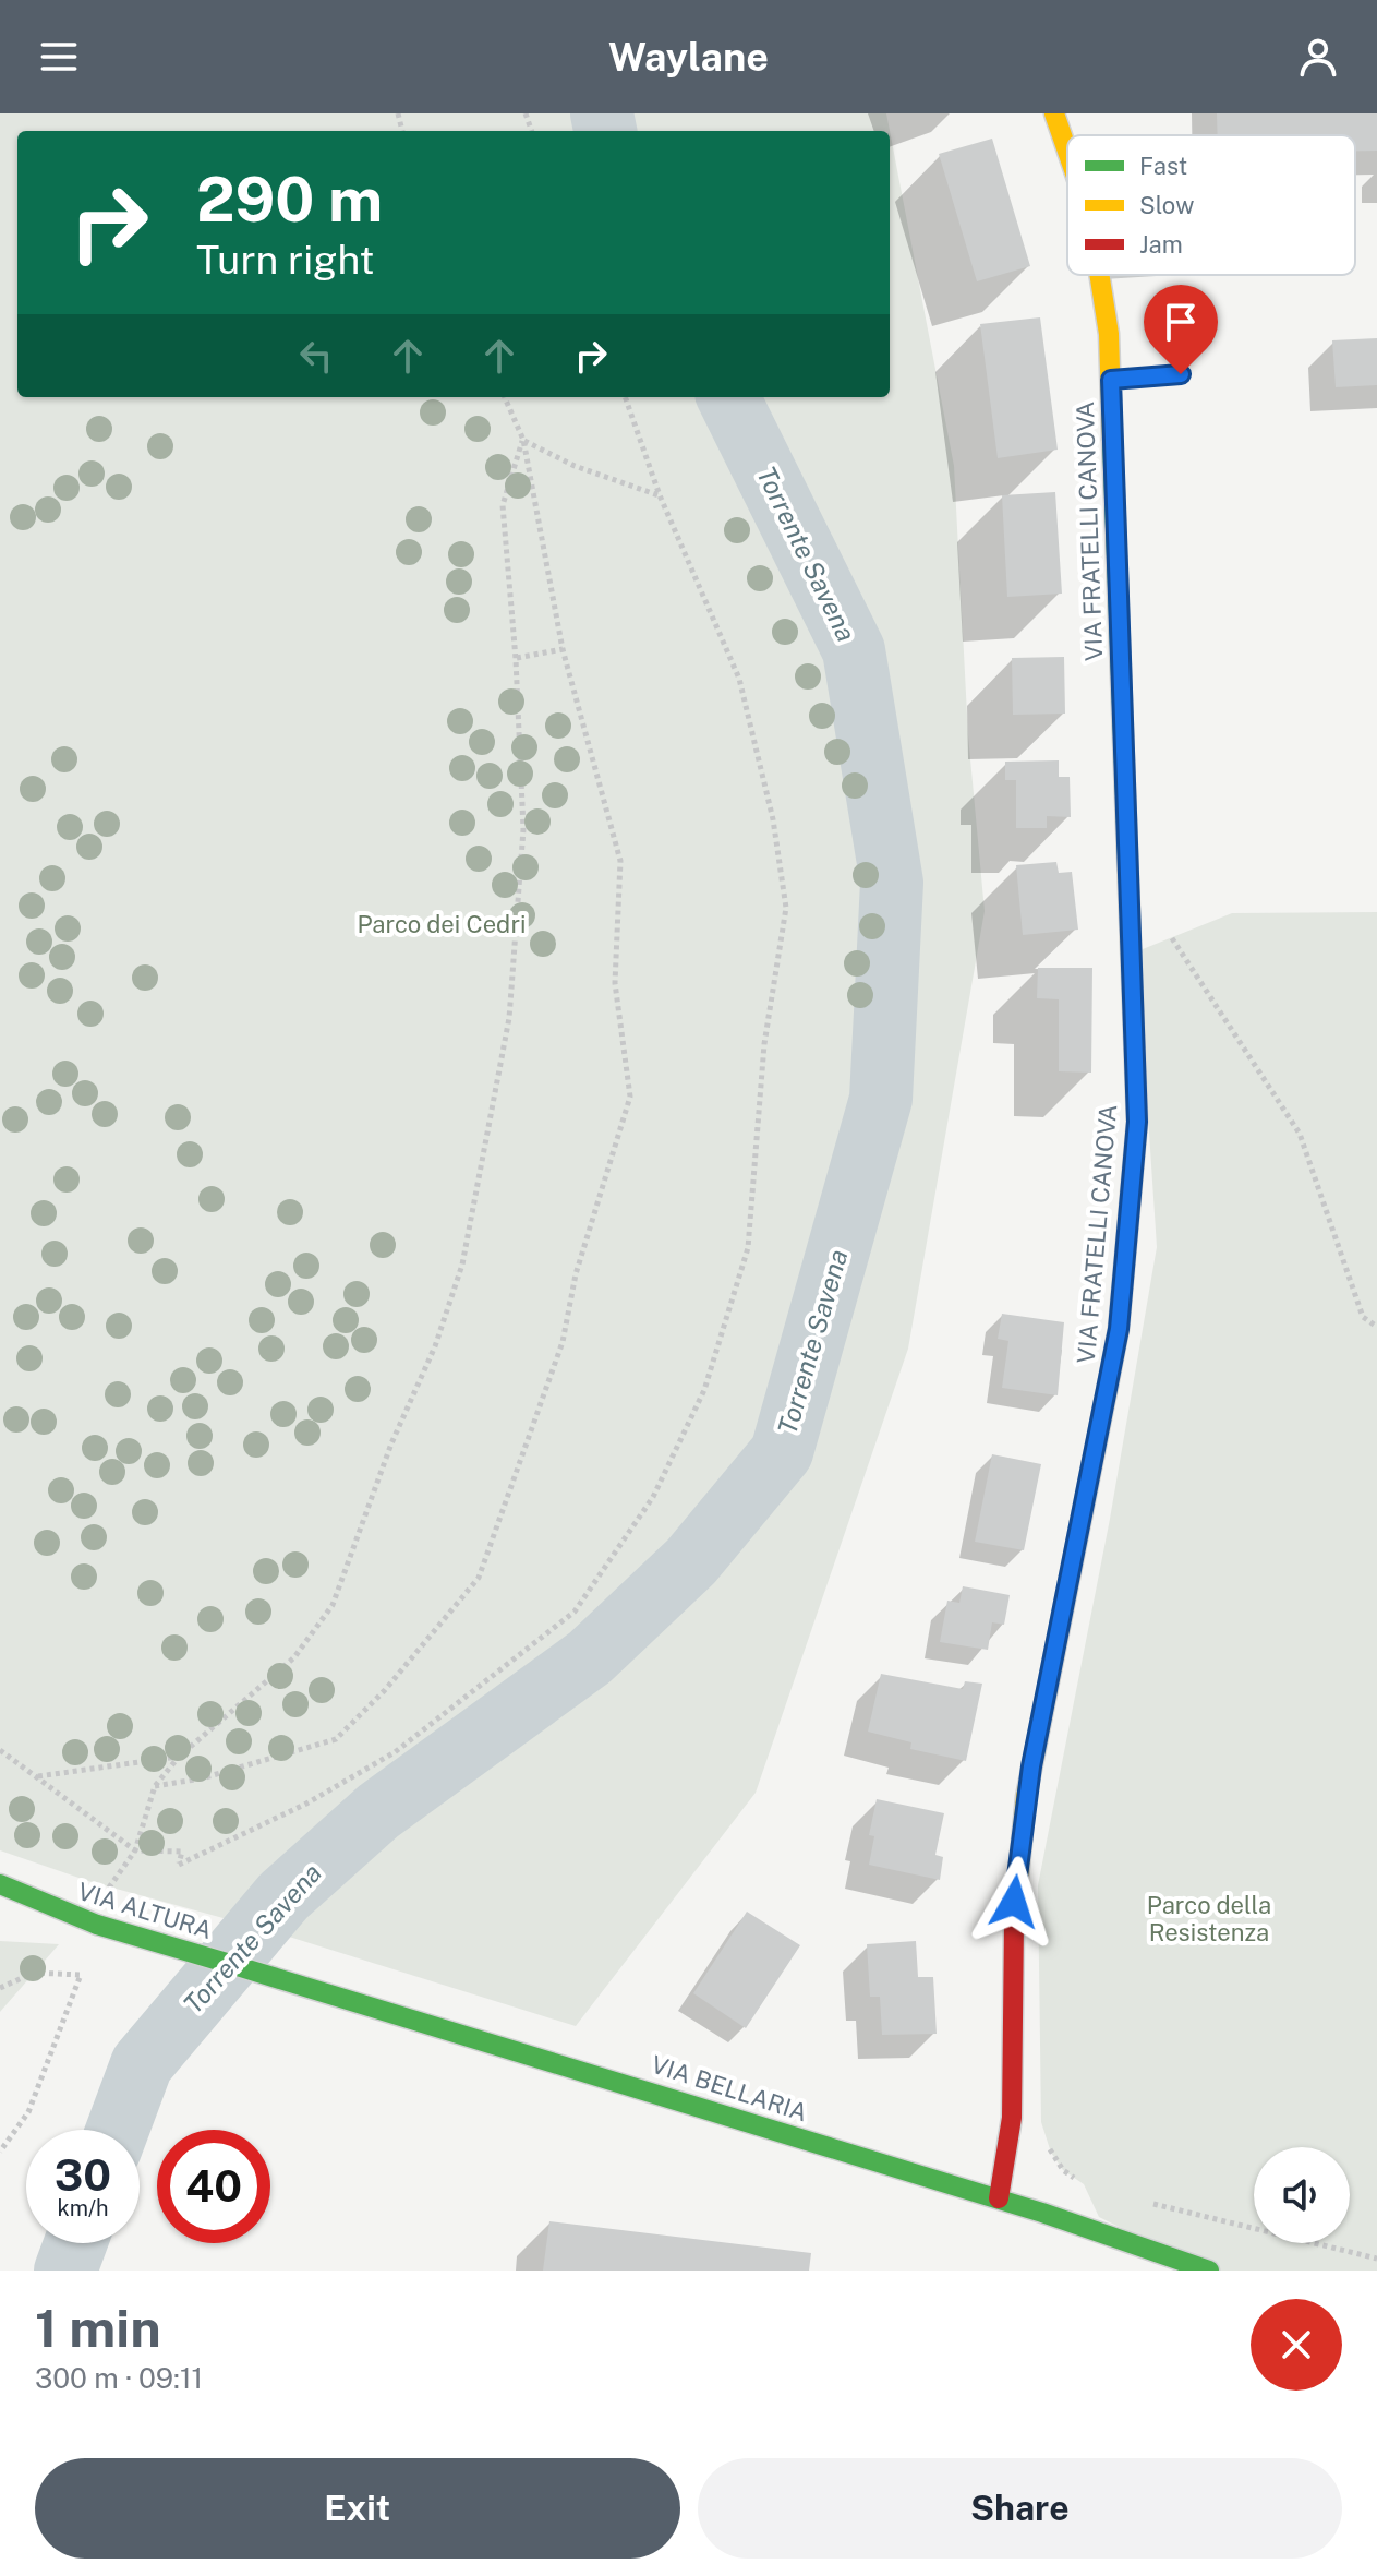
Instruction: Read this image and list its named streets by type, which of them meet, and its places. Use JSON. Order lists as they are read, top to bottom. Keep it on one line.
{"streets":{"street":["VIA FRATELLI CANOVA","VIA ALTURA","VIA BELLARIA"]},"crossings":[["VIA FRATELLI CANOVA","VIA BELLARIA"],["VIA ALTURA","VIA BELLARIA"]],"water":["Torrente Savena"],"parks":["Parco dei Cedri","Parco della Resistenza"],"legend":["Fast","Slow","Jam"],"page":{"header":"Waylane","turn":["290 m","Turn right"],"speed":"30 km/h","limit":"40","heading":["1 min","300 m · 09:11"],"buttons":["Exit","Share"]}}
